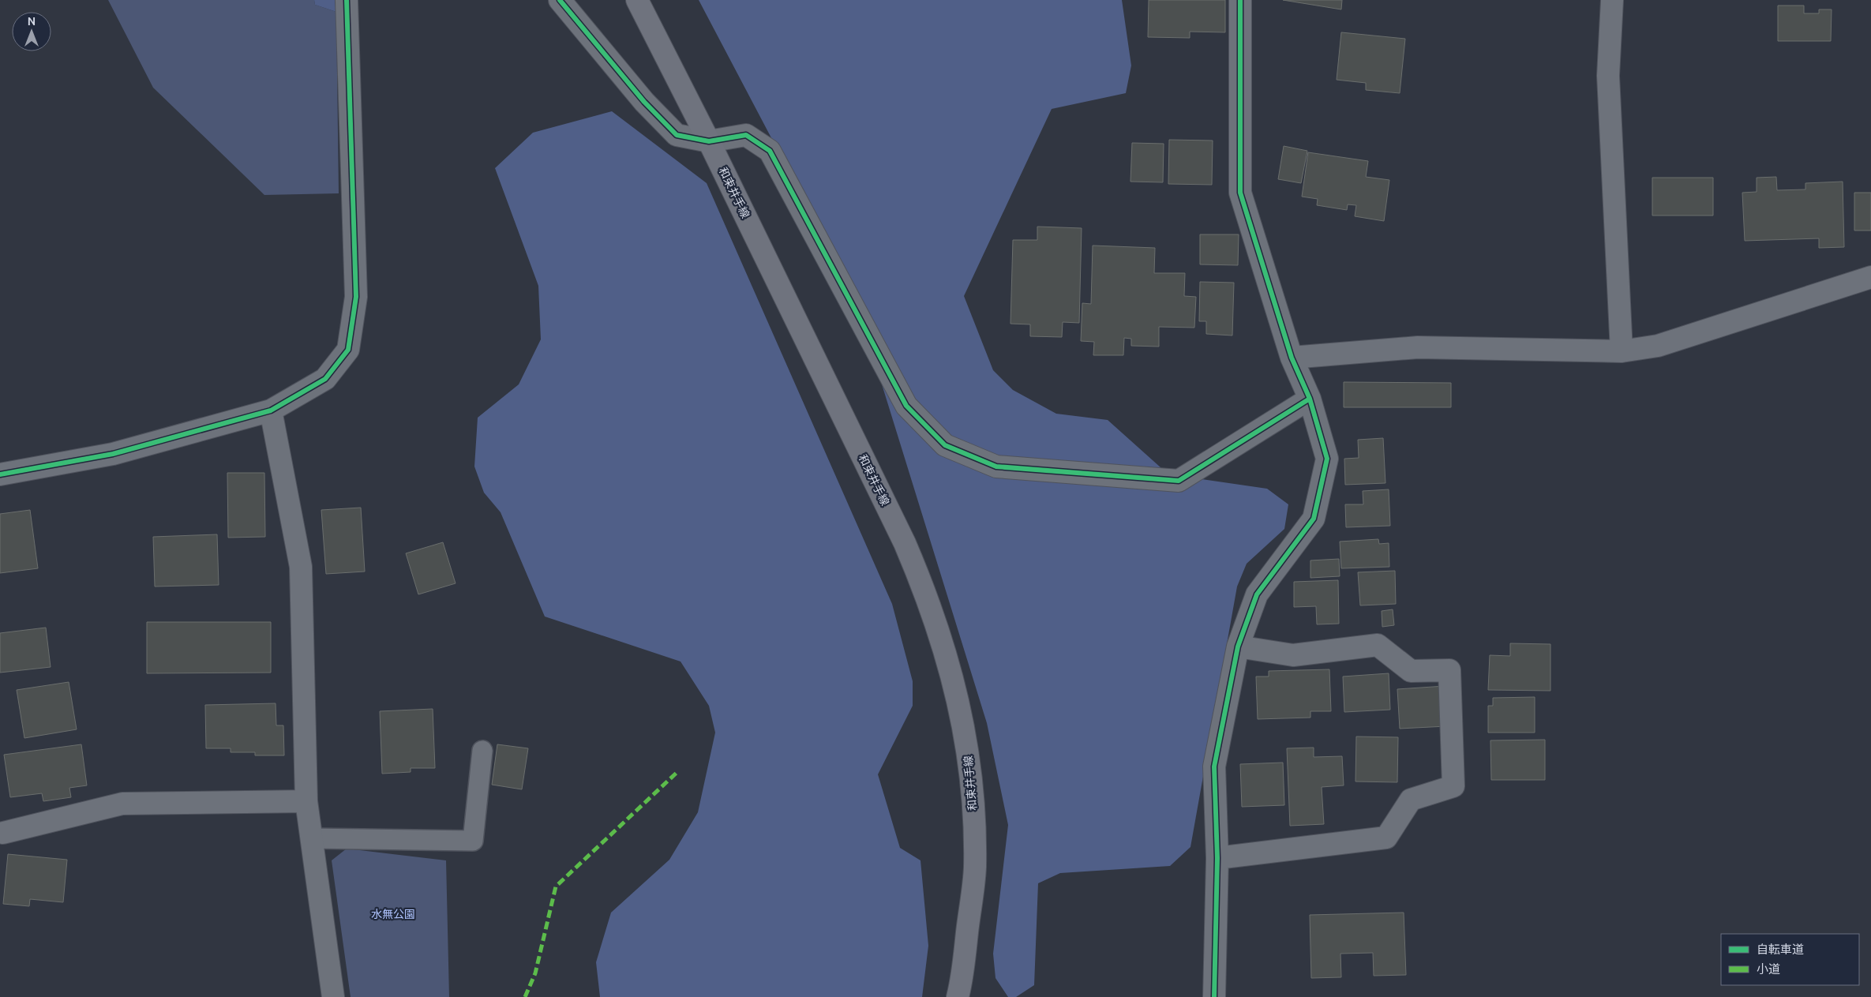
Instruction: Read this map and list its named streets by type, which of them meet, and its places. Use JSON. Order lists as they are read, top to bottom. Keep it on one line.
{"streets":{"main road":["和束井手線"]},"parks":["水無公園"],"legend":["自転車道","小道"],"north":"top"}
